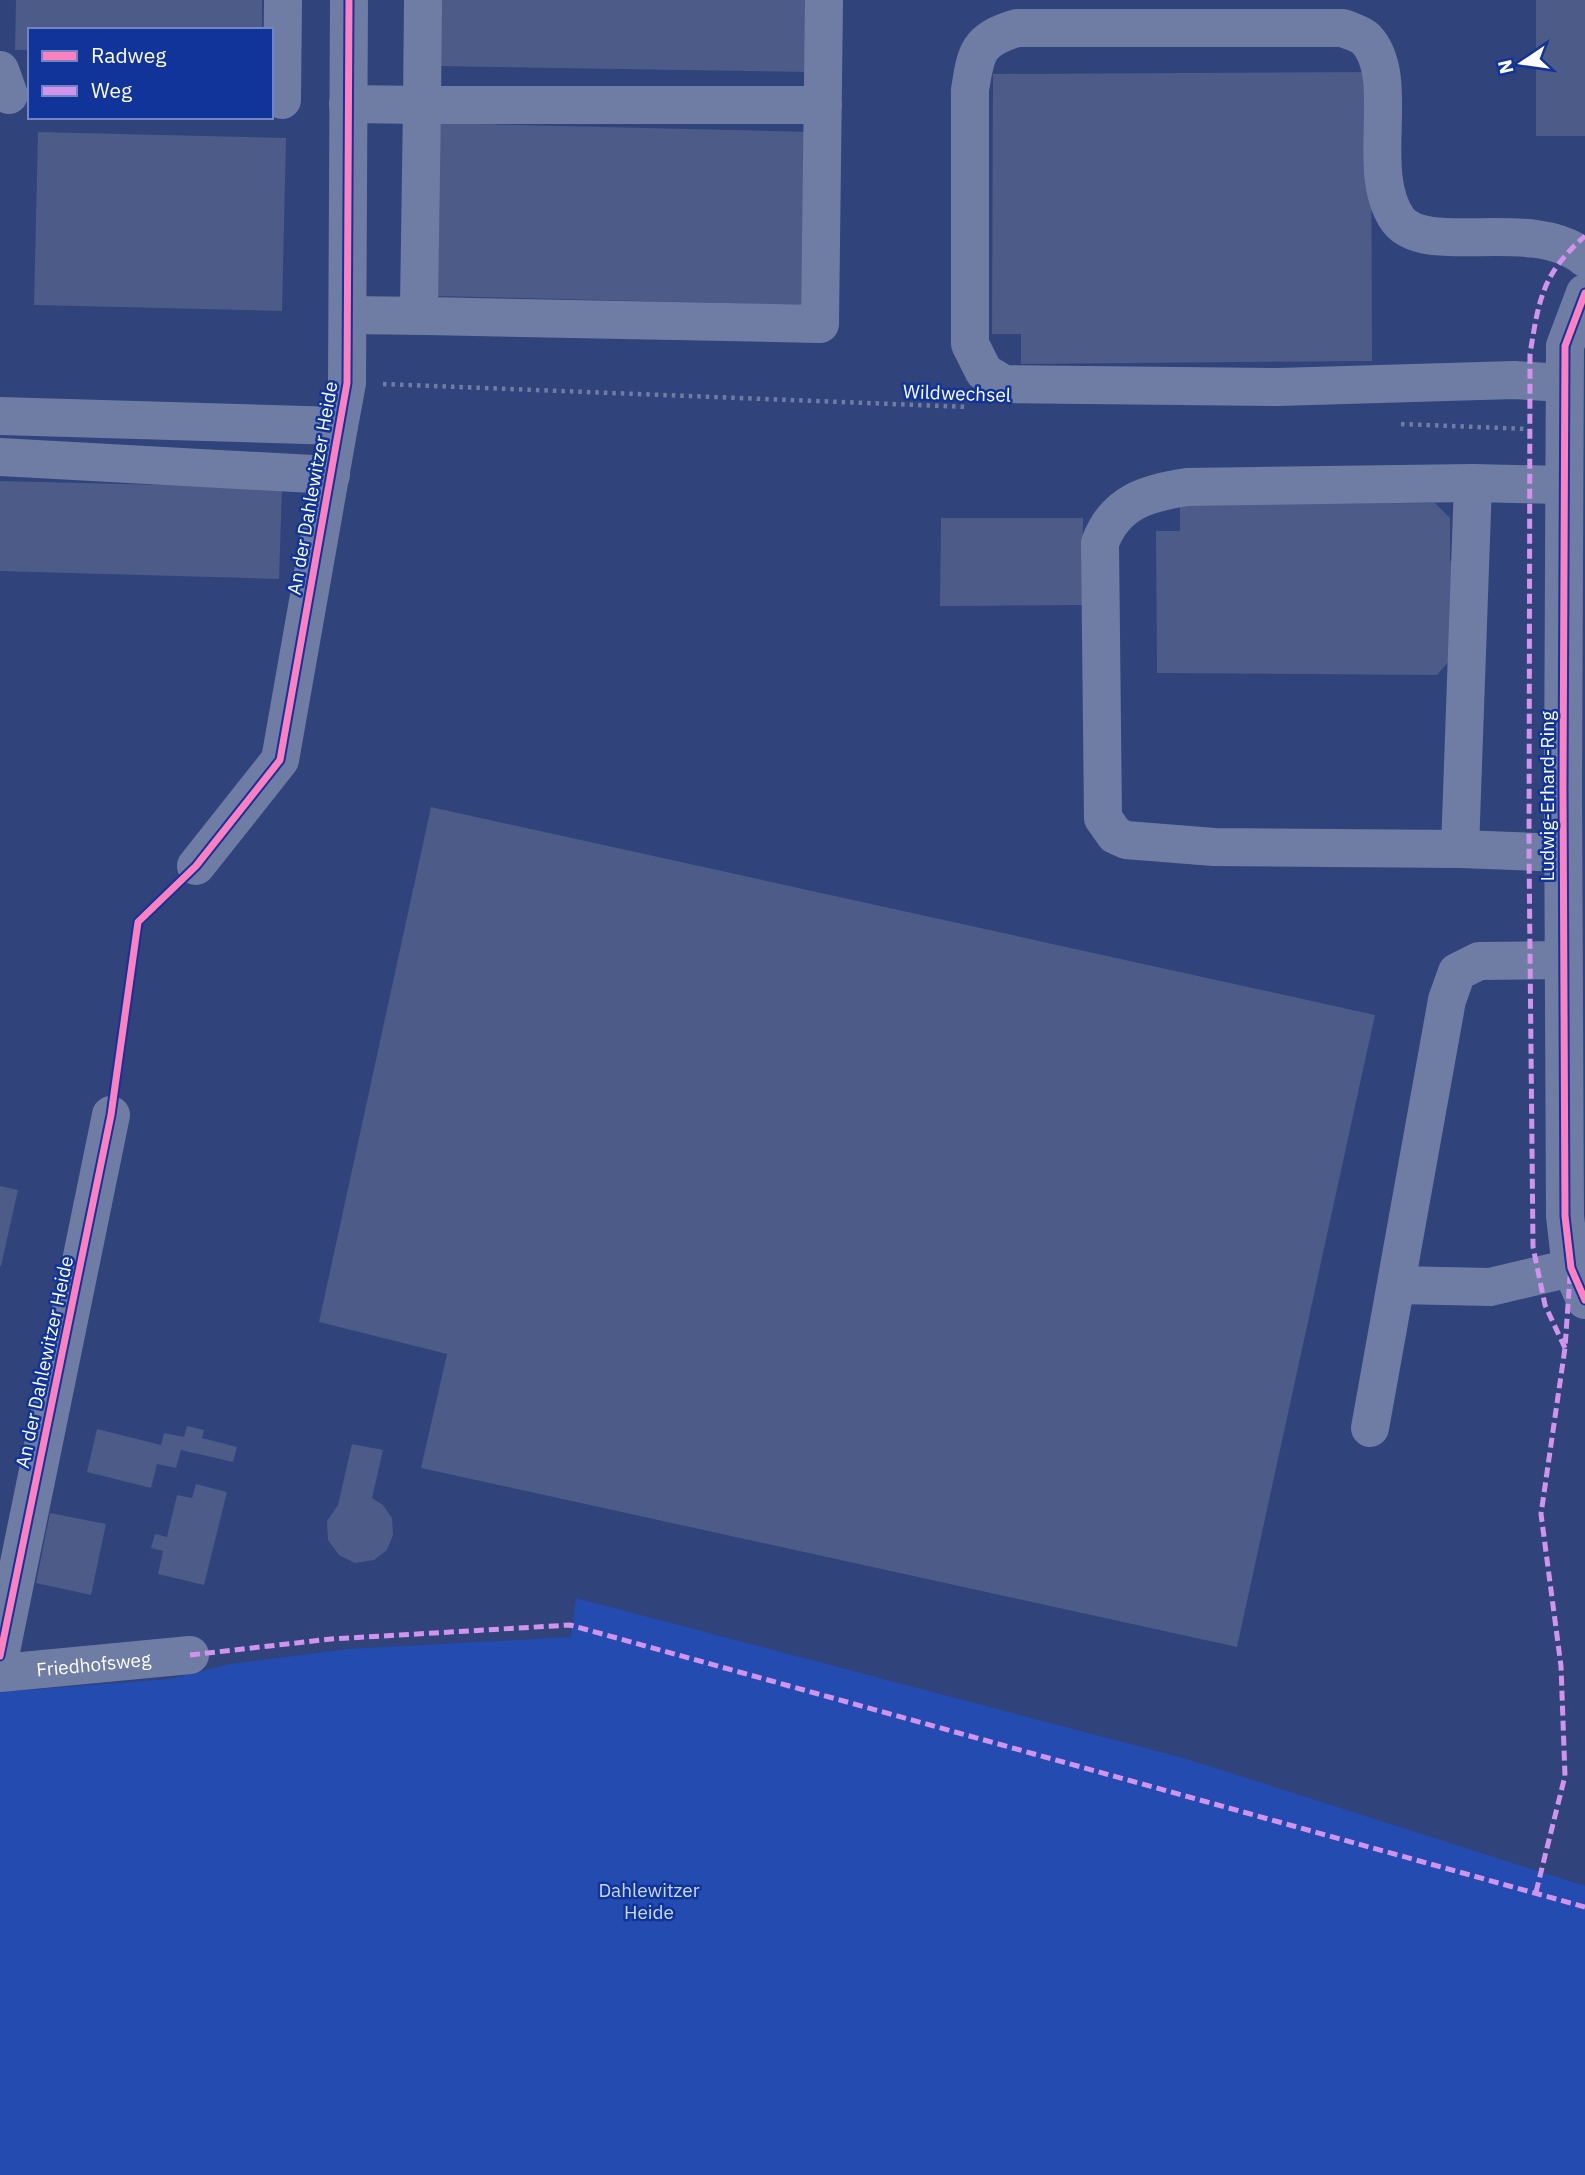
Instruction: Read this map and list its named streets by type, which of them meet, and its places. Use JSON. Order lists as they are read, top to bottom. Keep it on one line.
{"streets":{"street":["An der Dahlewitzer Heide","Ludwig-Erhard-Ring","Friedhofsweg"],"path":["Wildwechsel"]},"crossings":[["Wildwechsel","An der Dahlewitzer Heide"]],"parks":["Dahlewitzer Heide"],"legend":["Radweg","Weg"],"north":"left"}
